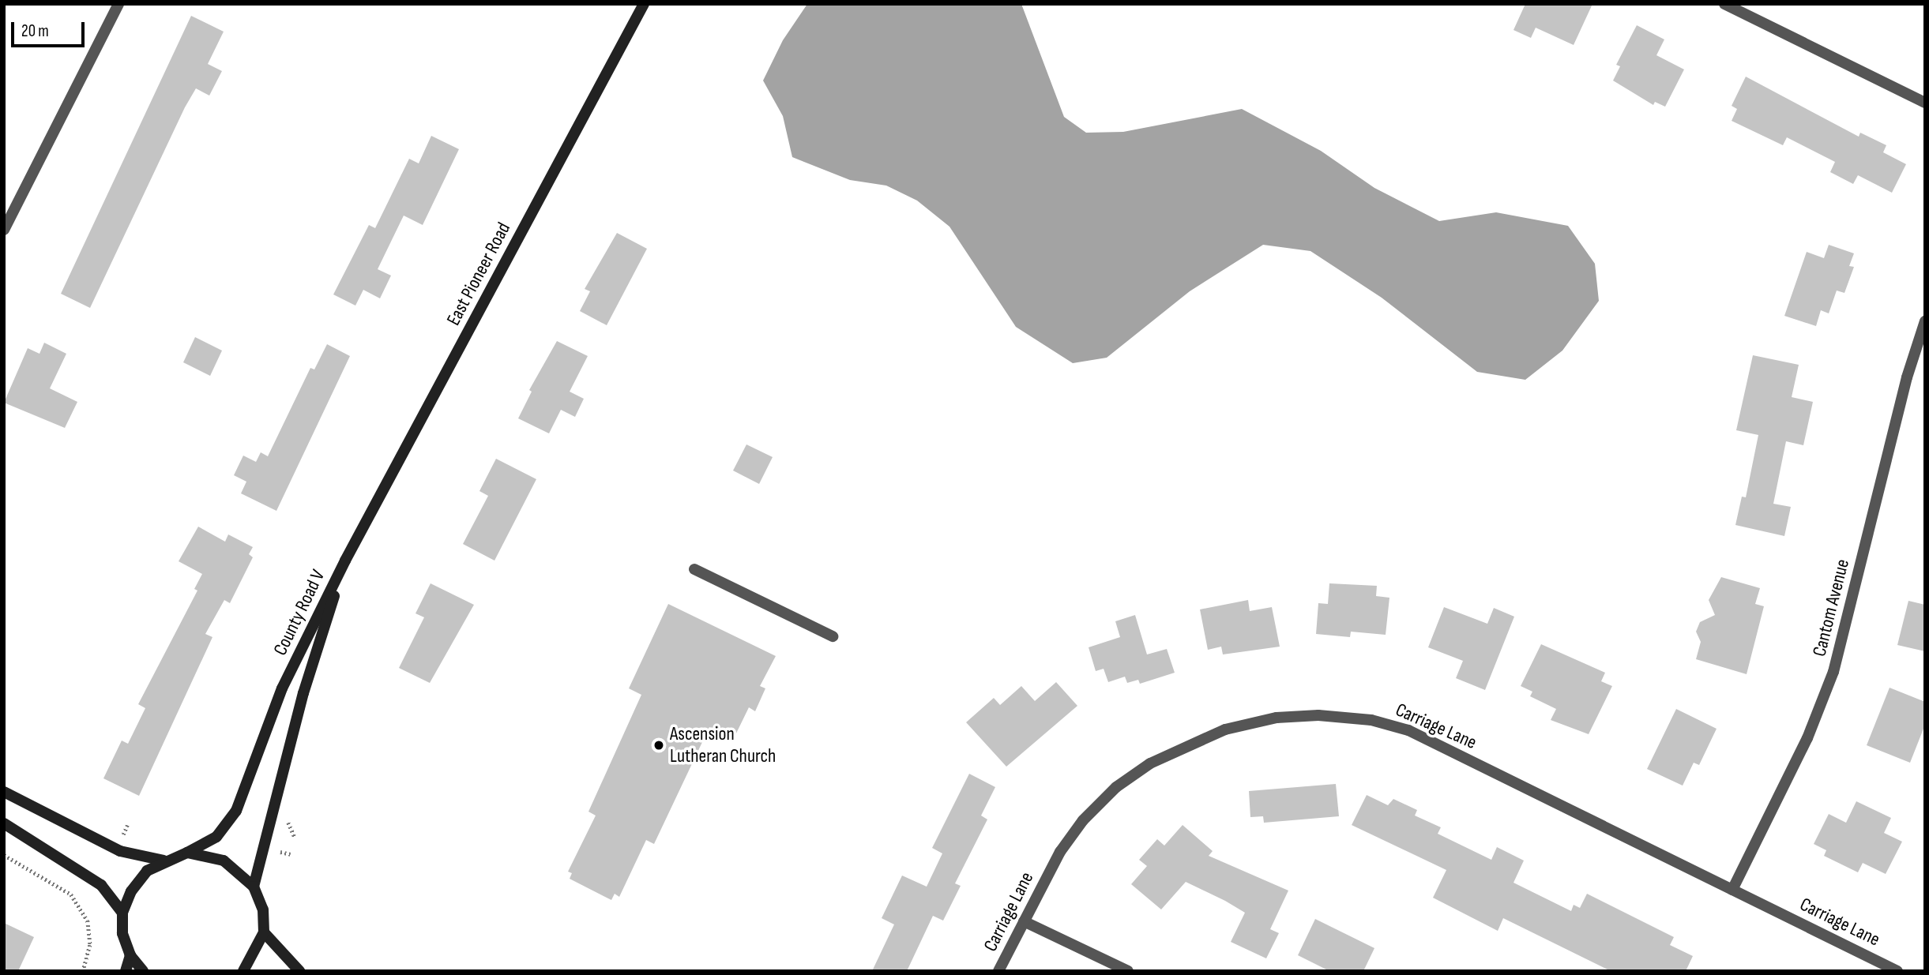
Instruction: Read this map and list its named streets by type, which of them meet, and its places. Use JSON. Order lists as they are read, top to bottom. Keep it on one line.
{"streets":{"main road":["East Pioneer Road","County Road V"],"street":["Cantom Avenue","Carriage Lane"]},"crossings":[["East Pioneer Road","County Road V"],["Cantom Avenue","Carriage Lane"]],"places":["Ascension Lutheran Church"],"scale_bar":"20 m"}
